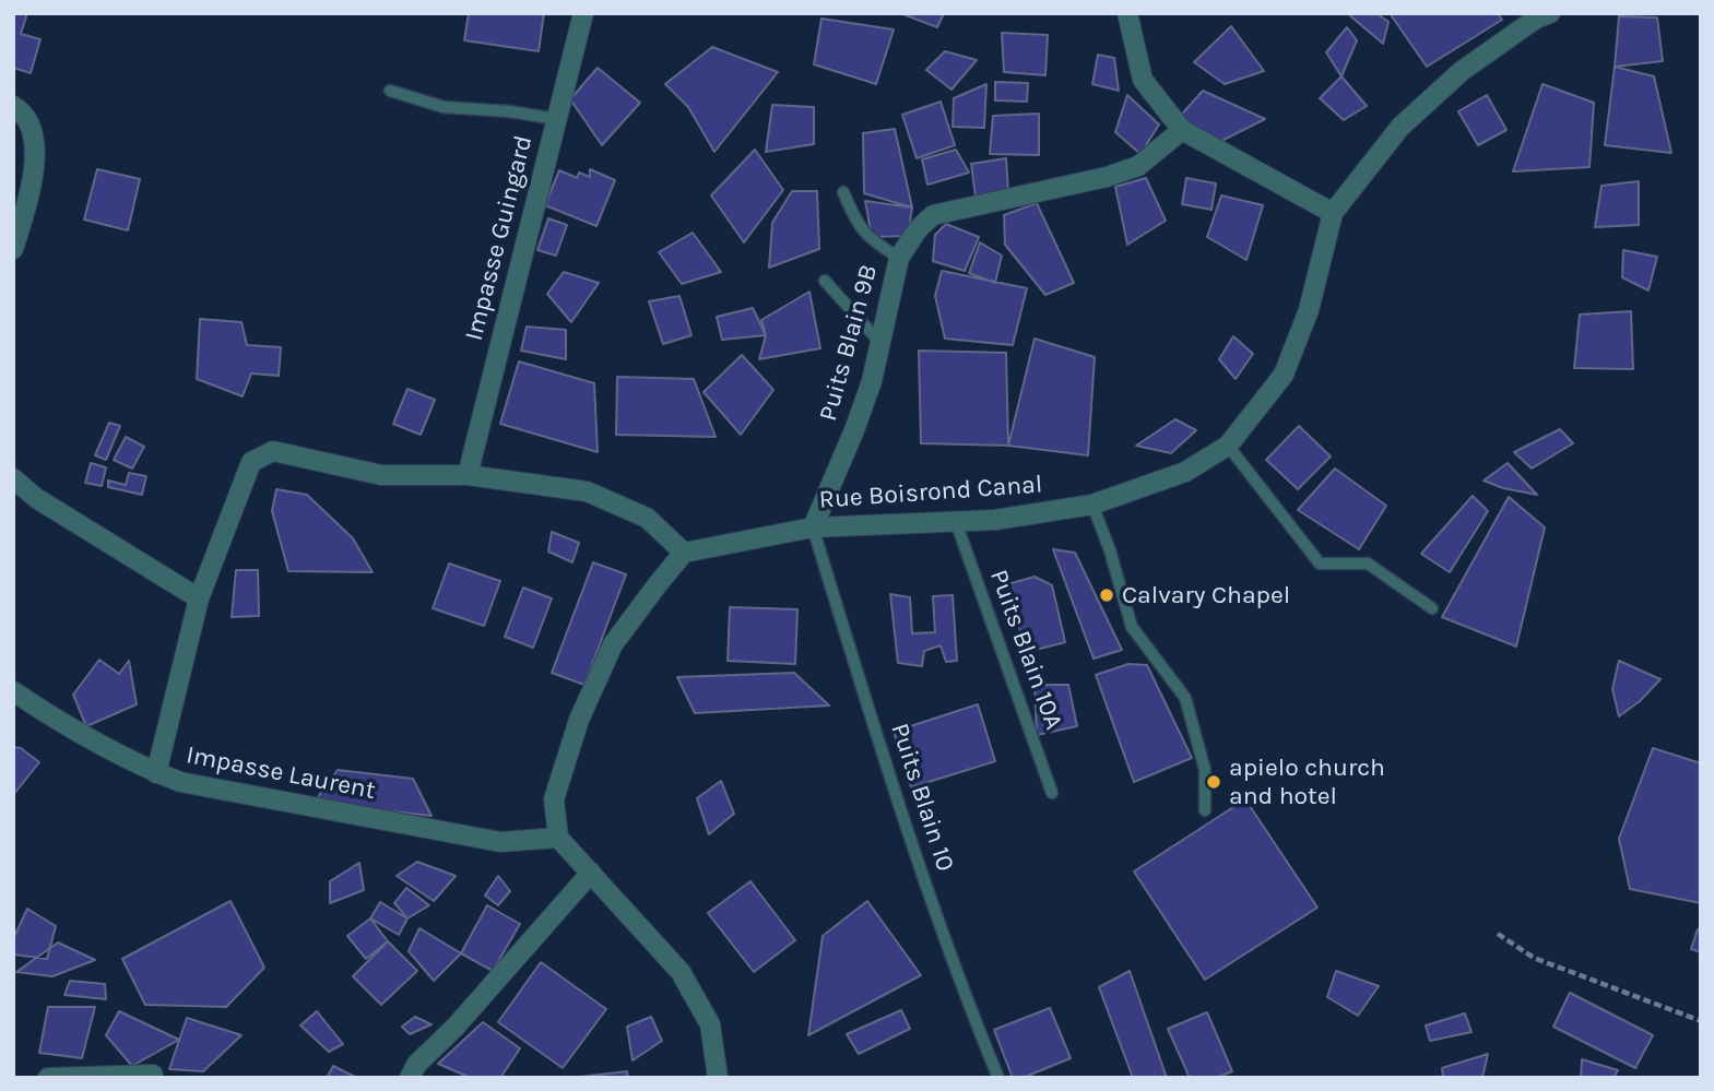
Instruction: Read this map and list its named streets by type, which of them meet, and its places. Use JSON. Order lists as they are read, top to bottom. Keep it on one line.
{"streets":{"street":["Impasse Guingard","Puits Blain 9B","Rue Boisrond Canal","Impasse Laurent"],"lane":["Puits Blain 10A","Puits Blain 10"]},"crossings":[["Puits Blain 9B","Rue Boisrond Canal"],["Puits Blain 9B","Puits Blain 10"],["Rue Boisrond Canal","Puits Blain 10A"],["Rue Boisrond Canal","Puits Blain 10"]],"places":["Calvary Chapel","apielo church and hotel"]}
